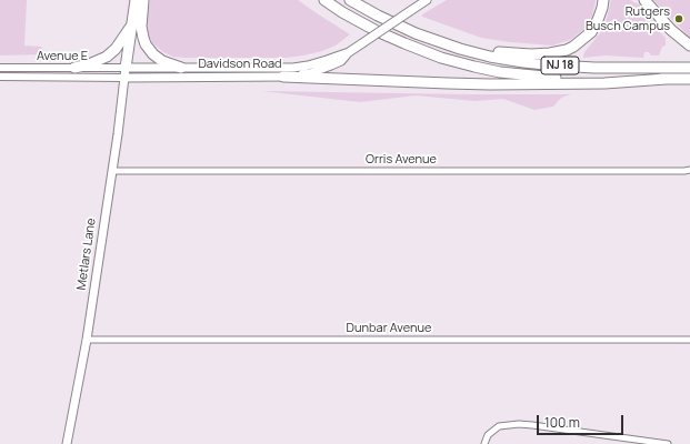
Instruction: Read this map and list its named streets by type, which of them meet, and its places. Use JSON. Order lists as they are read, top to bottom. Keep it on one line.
{"streets":{"highway":["NJ 18"],"main road":["Davidson Road","Metlars Lane"],"street":["Avenue E","Orris Avenue","Dunbar Avenue"]},"crossings":[["Avenue E","Davidson Road"],["Avenue E","Metlars Lane"],["Davidson Road","Metlars Lane"],["Orris Avenue","Metlars Lane"],["Metlars Lane","Dunbar Avenue"]],"places":["Rutgers Busch Campus"],"scale_bar":"100 m"}
